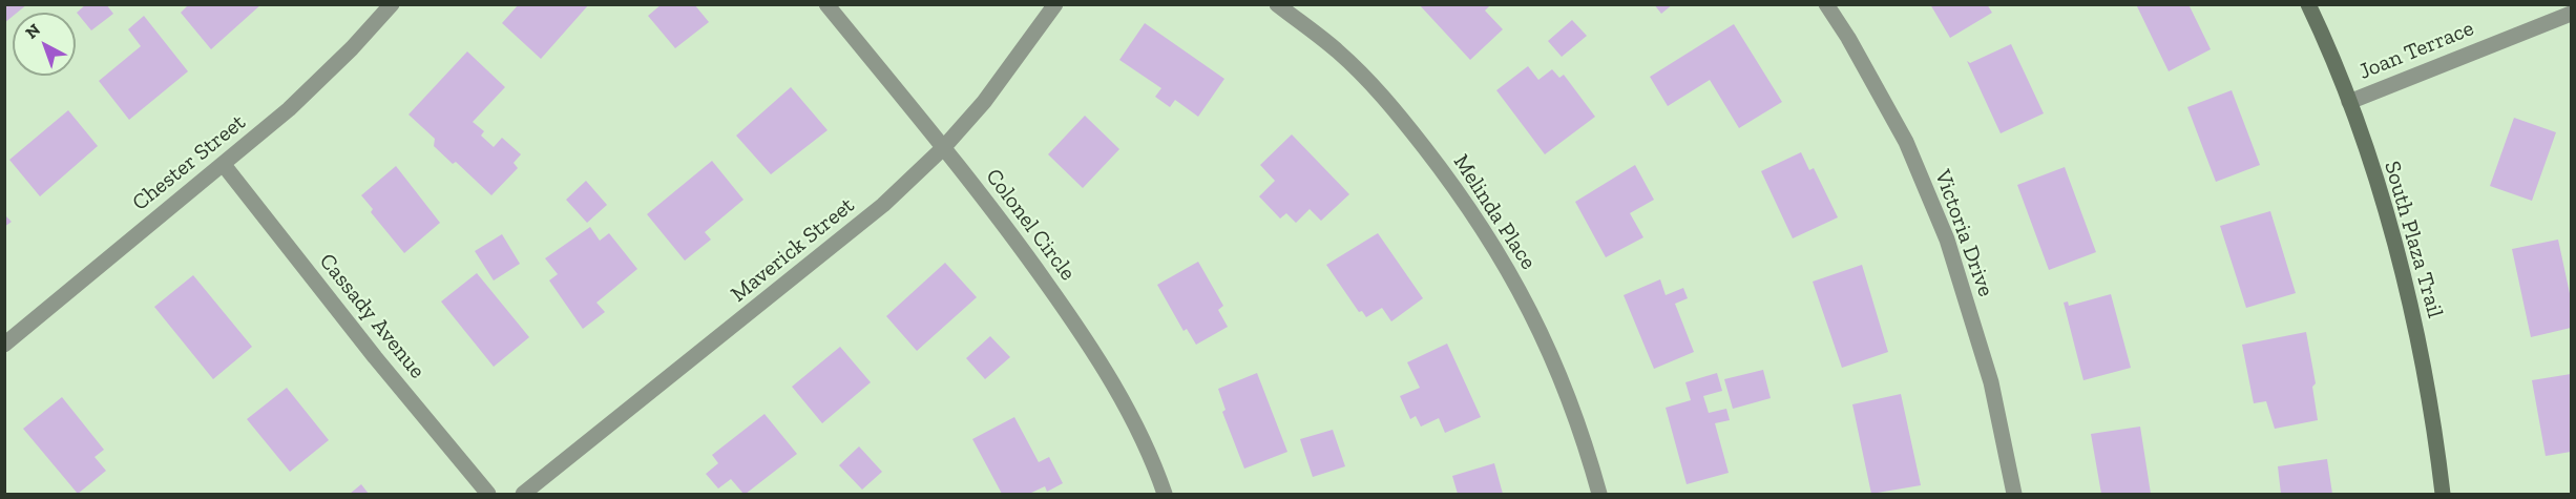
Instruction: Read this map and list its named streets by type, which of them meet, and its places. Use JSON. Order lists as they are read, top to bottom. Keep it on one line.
{"streets":{"main road":["South Plaza Trail"],"street":["Joan Terrace","Chester Street","Melinda Place","Colonel Circle","Victoria Drive","Maverick Street","Cassady Avenue"]},"crossings":[["Joan Terrace","South Plaza Trail"],["Chester Street","Cassady Avenue"],["Colonel Circle","Maverick Street"]],"north":"top left"}
